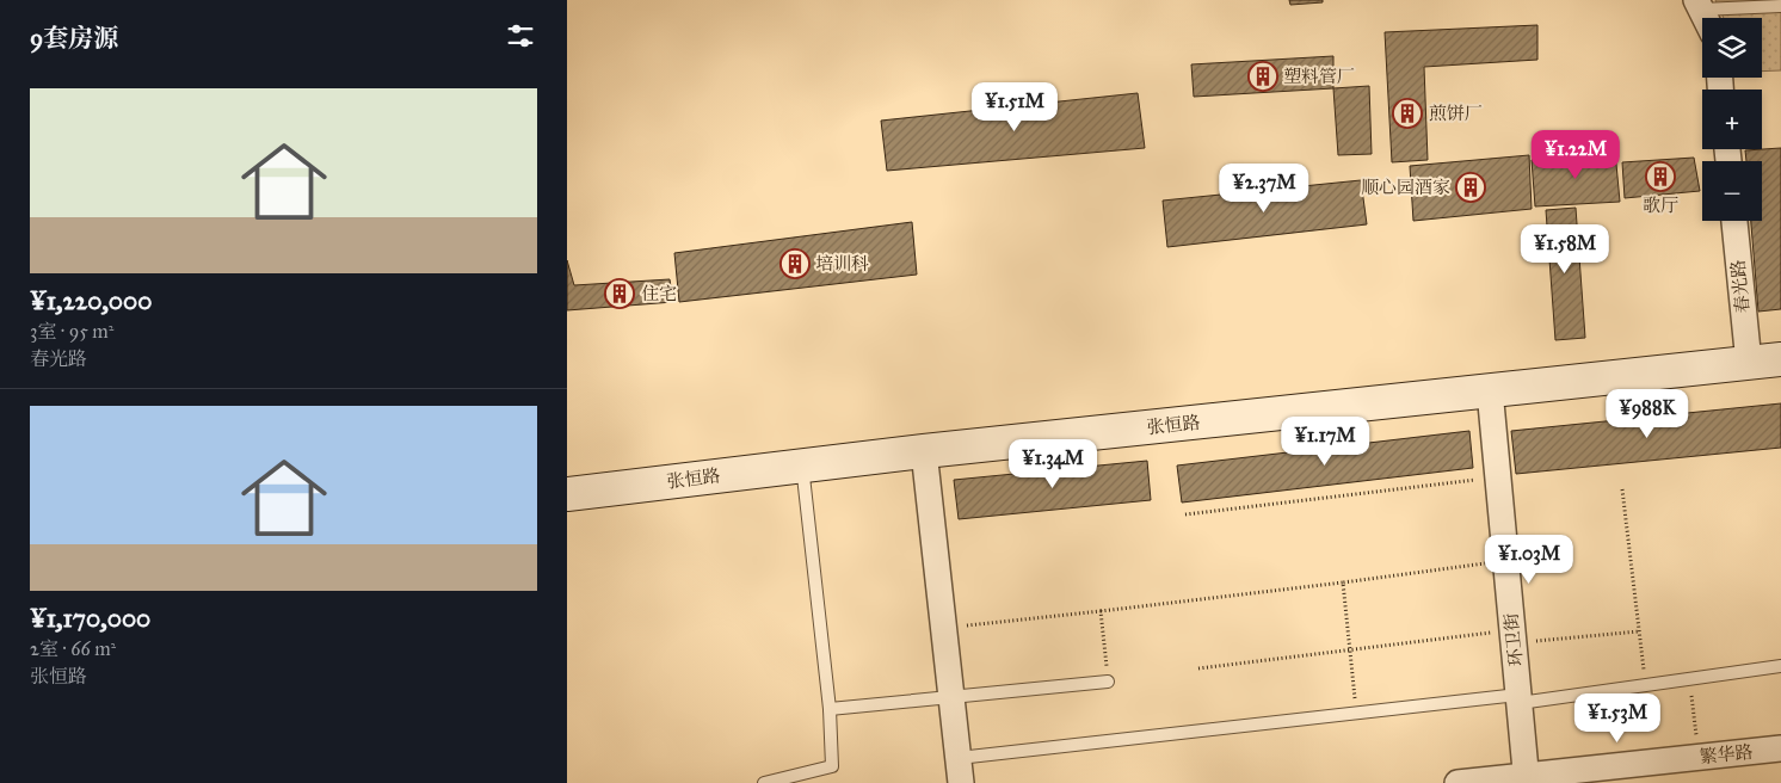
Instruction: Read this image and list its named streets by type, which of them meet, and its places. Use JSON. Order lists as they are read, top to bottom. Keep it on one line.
{"streets":{"main road":["张恒路"],"street":["春光路","环卫街","繁华路"]},"crossings":[["春光路","张恒路"],["张恒路","环卫街"],["环卫街","繁华路"]],"places":{"building":["塑料管厂","煎饼厂","歌厅","顺心园酒家","培训科","住宅"]},"page":{"heading":"9套房源","map_buttons":["+","−"],"list":[{"name":"¥1,220,000","note":"3室 · 95 m² · 春光路"},{"name":"¥1,170,000","note":"2室 · 66 m² · 张恒路"}],"price":["¥1.51M","¥1.22M","¥2.37M","¥1.58M","¥988K","¥1.17M","¥1.34M","¥1.03M","¥1.53M"]}}
